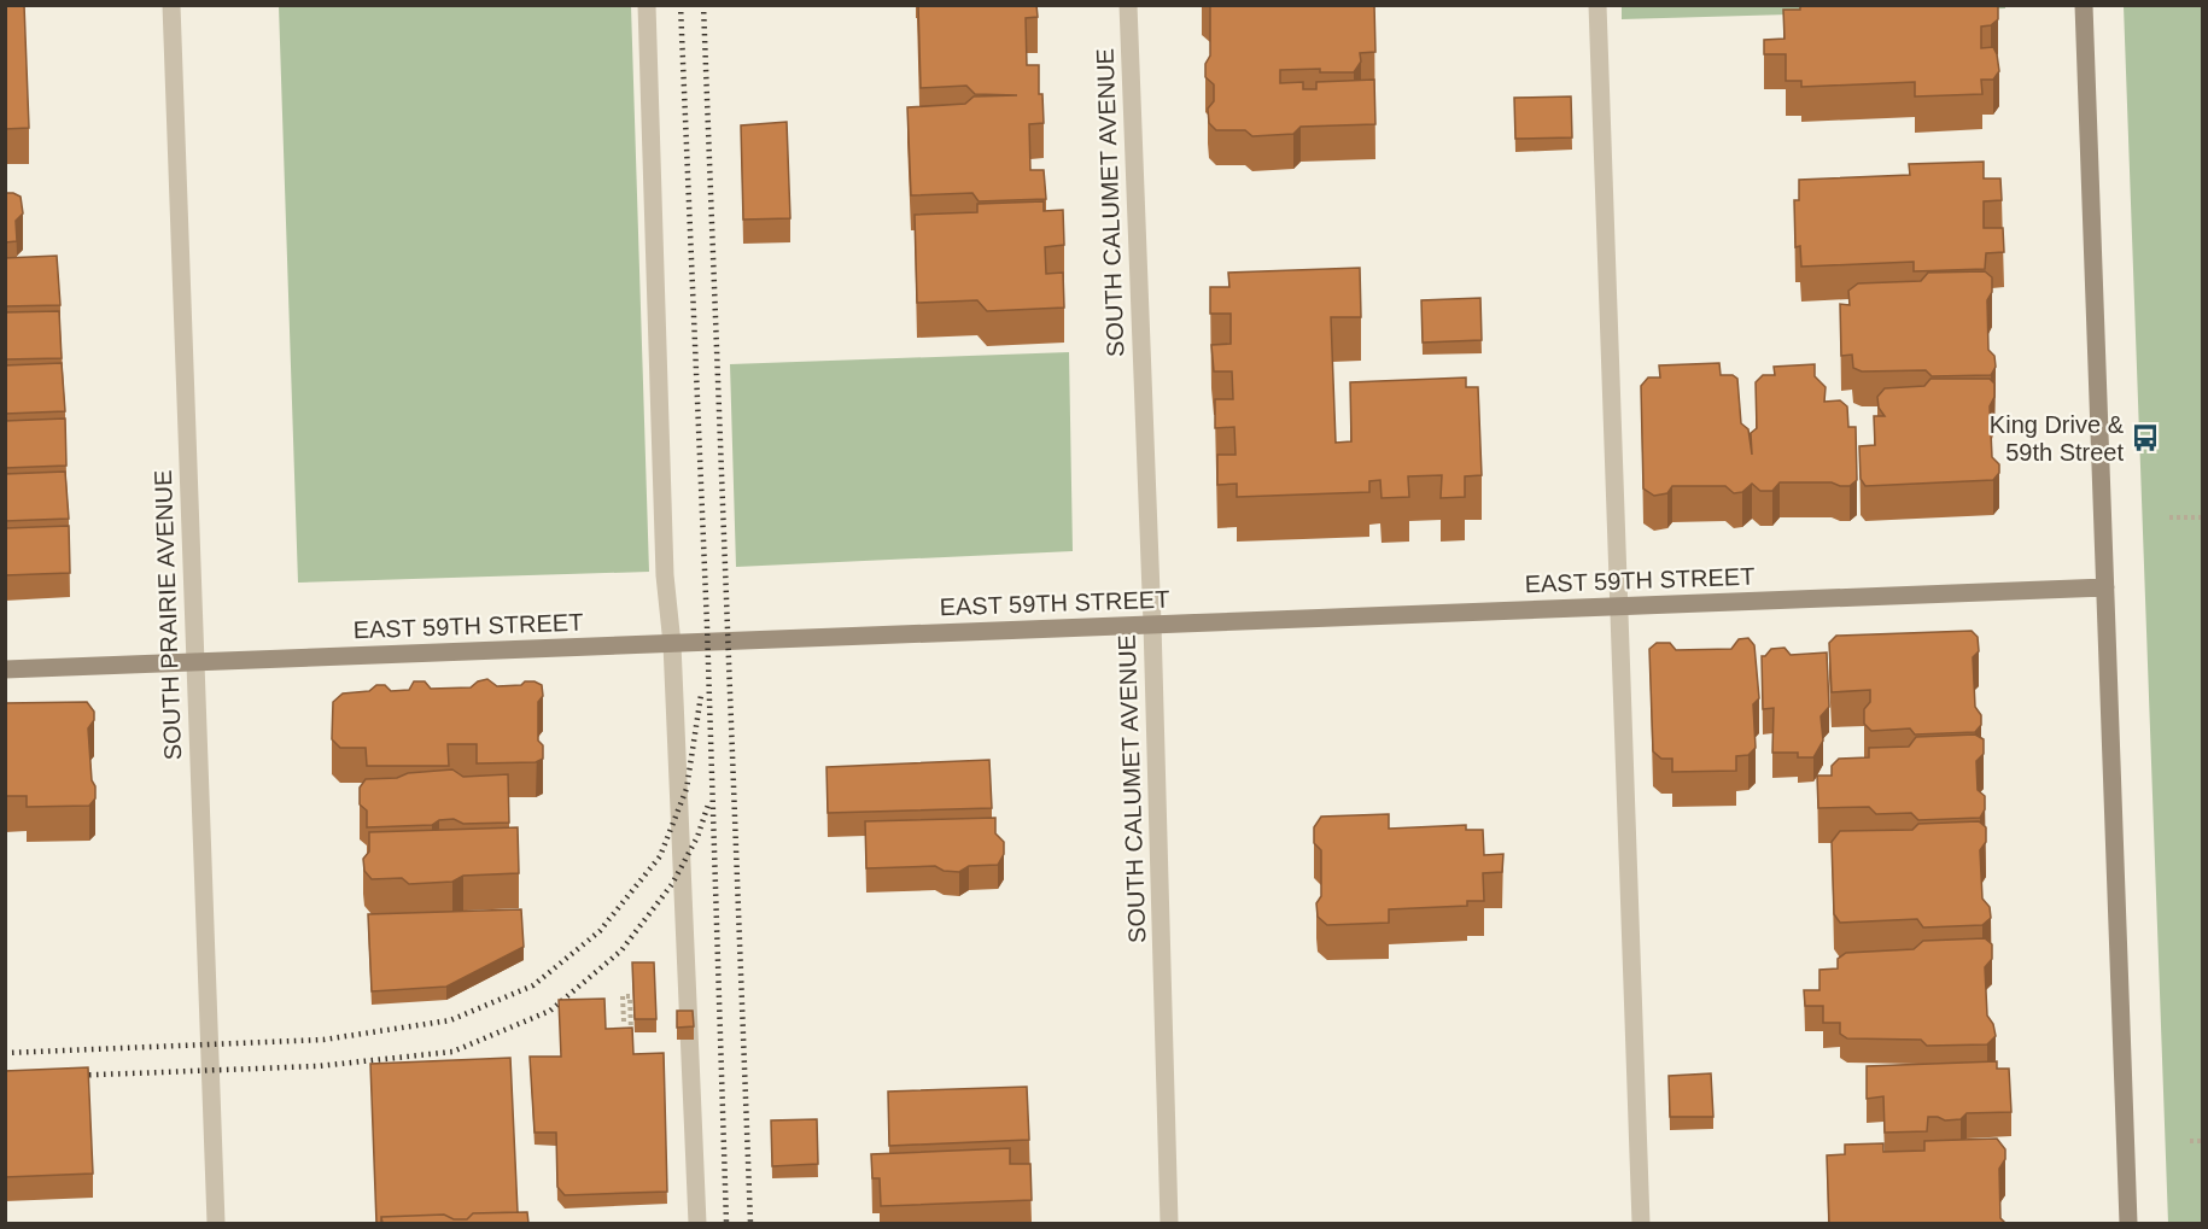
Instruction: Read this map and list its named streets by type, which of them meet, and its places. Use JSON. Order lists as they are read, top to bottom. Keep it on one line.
{"streets":{"street":["SOUTH CALUMET AVENUE","EAST 59TH STREET","SOUTH PRAIRIE AVENUE"]},"crossings":[["SOUTH CALUMET AVENUE","EAST 59TH STREET"],["EAST 59TH STREET","SOUTH PRAIRIE AVENUE"]],"places":{"bus stop":["King Drive & 59th Street"]}}
